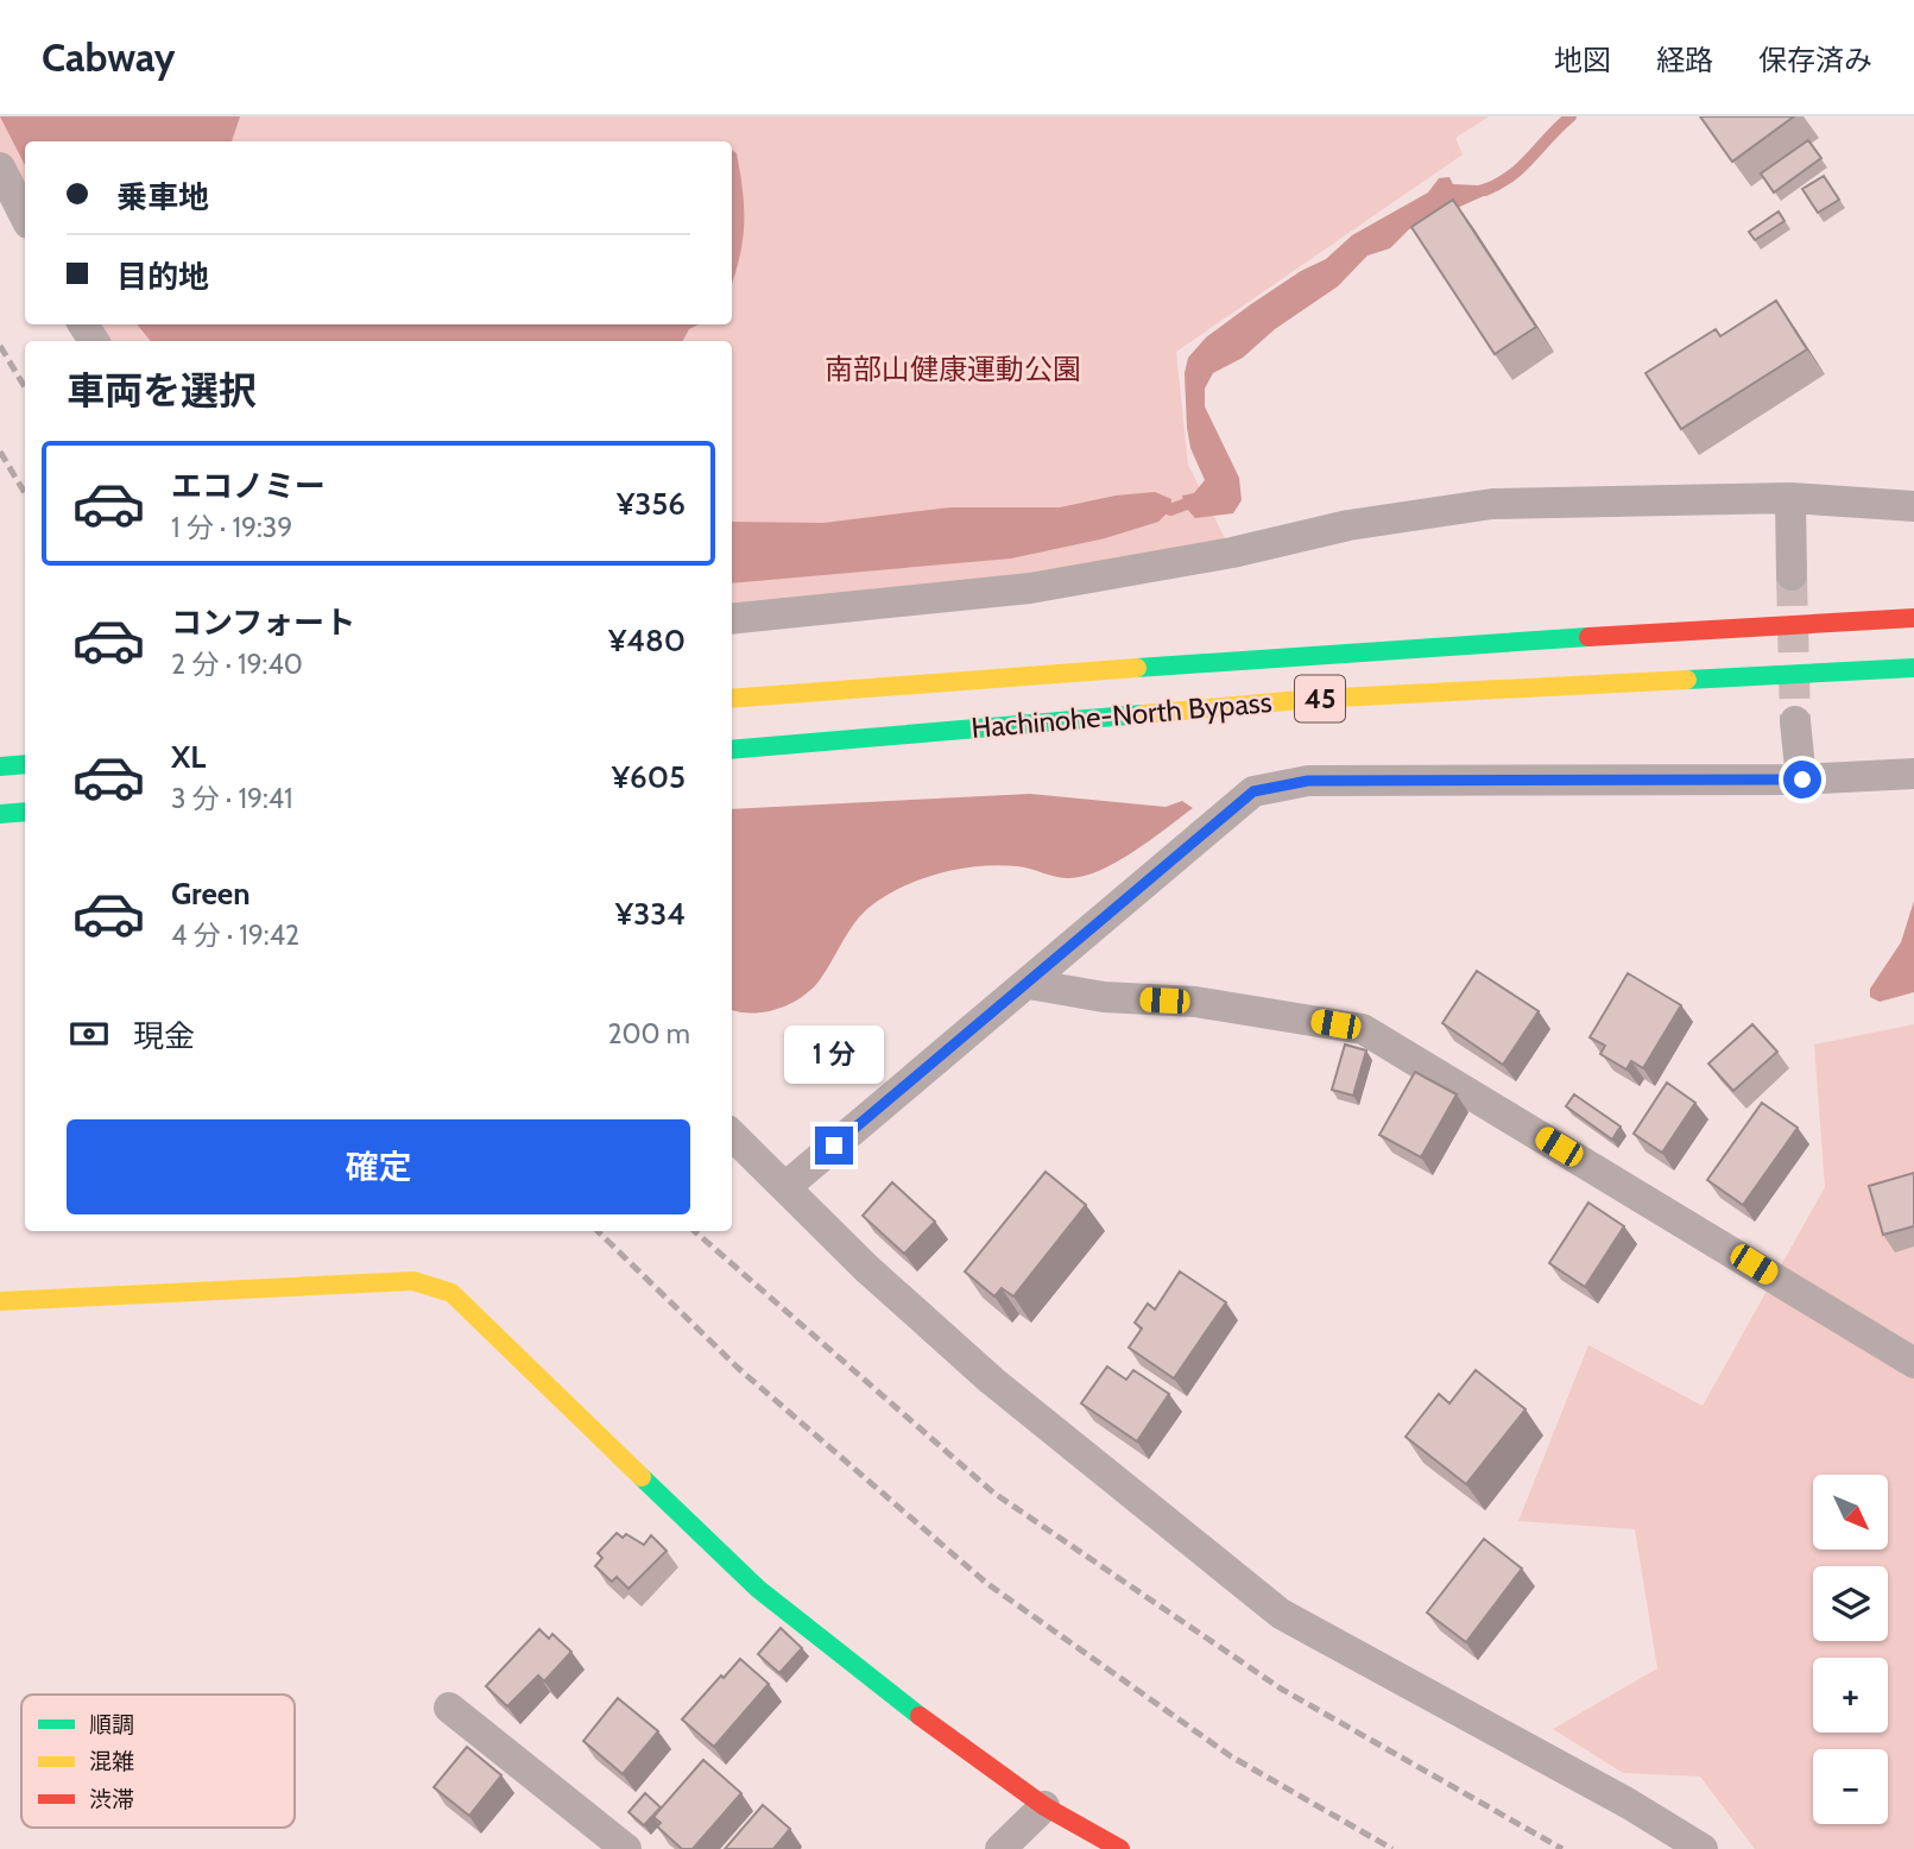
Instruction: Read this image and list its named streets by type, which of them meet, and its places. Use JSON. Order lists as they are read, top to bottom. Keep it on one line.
{"streets":{"main road":["45","Hachinohe-North Bypass"]},"parks":["南部山健康運動公園"],"legend":["順調","混雑","渋滞"],"north":"bottom right","page":{"header":"Cabway","nav":["地図","経路","保存済み"],"banner":["乗車地","目的地"],"heading":"車両を選択","list":[{"name":"エコノミー","note":"1 分 · 19:39","value":"¥356"},{"name":"コンフォート","note":"2 分 · 19:40","value":"¥480"},{"name":"XL","note":"3 分 · 19:41","value":"¥605"},{"name":"Green","note":"4 分 · 19:42","value":"¥334"}],"pay":["現金","200 m"],"bubble":"1 分","buttons":"確定","map_buttons":["+","−"]}}
